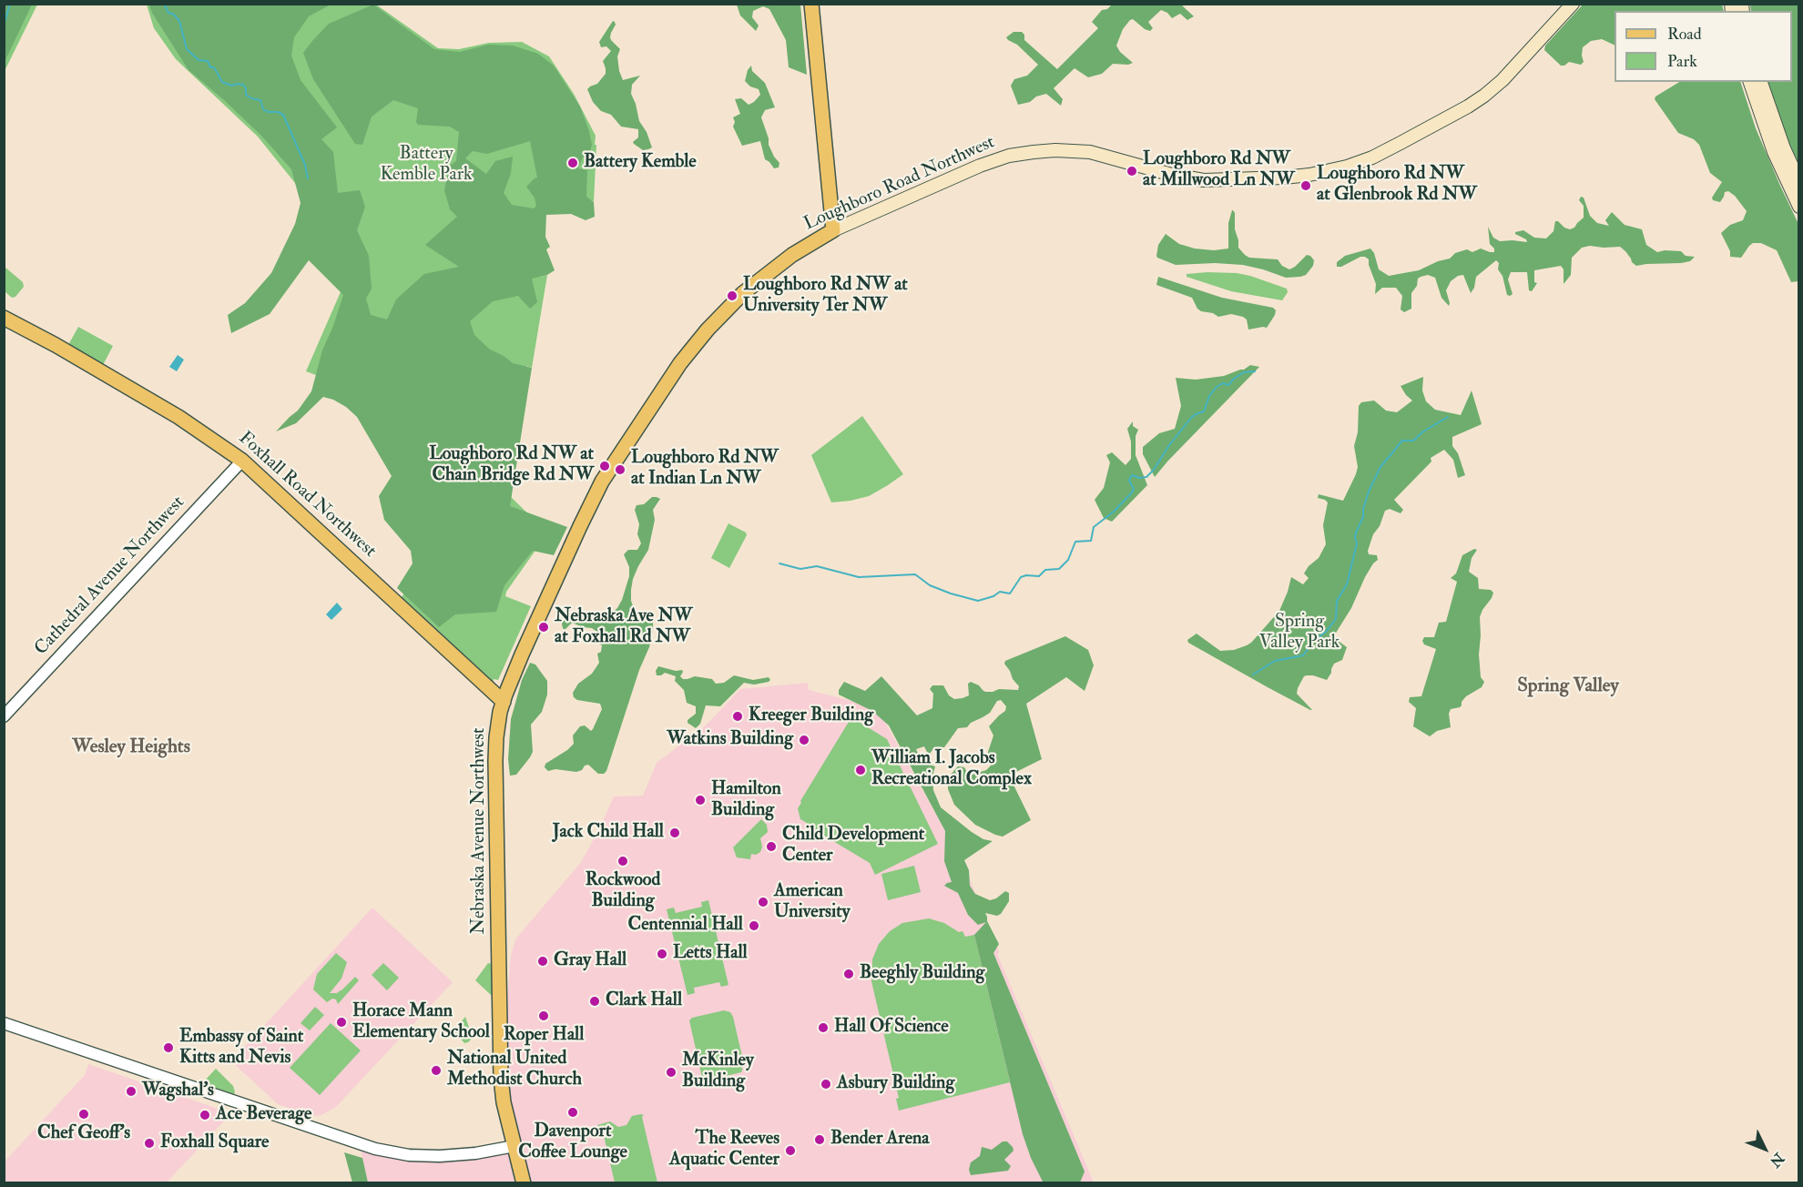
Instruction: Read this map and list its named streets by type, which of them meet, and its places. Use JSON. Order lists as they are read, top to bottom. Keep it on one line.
{"streets":{"main road":["Loughboro Road Northwest","Foxhall Road Northwest","Nebraska Avenue Northwest"],"street":["Cathedral Avenue Northwest"]},"crossings":[["Loughboro Road Northwest","Nebraska Avenue Northwest"],["Foxhall Road Northwest","Cathedral Avenue Northwest"],["Foxhall Road Northwest","Nebraska Avenue Northwest"]],"districts":["Spring Valley","Wesley Heights"],"parks":["Battery Kemble Park","Spring Valley Park"],"places":["Battery Kemble","Loughboro Rd NW at Millwood Ln NW","Loughboro Rd NW at Glenbrook Rd NW","Loughboro Rd NW at University Ter NW","Loughboro Rd NW at Chain Bridge Rd NW","Loughboro Rd NW at Indian Ln NW","Nebraska Ave NW at Foxhall Rd NW","Kreeger Building","Watkins Building","William I. Jacobs Recreational Complex","Hamilton Building","Jack Child Hall","Child Development Center","Rockwood Building","American University","Centennial Hall","Letts Hall","Gray Hall","Beeghly Building","Clark Hall","Roper Hall","Horace Mann Elementary School","Hall Of Science","Embassy of Saint Kitts and Nevis","National United Methodist Church","McKinley Building","Asbury Building","Wagshal's","Davenport Coffee Lounge","Chef Geoff's","Ace Beverage","Bender Arena","Foxhall Square","The Reeves Aquatic Center"],"legend":["Road","Park"],"north":"bottom right"}
